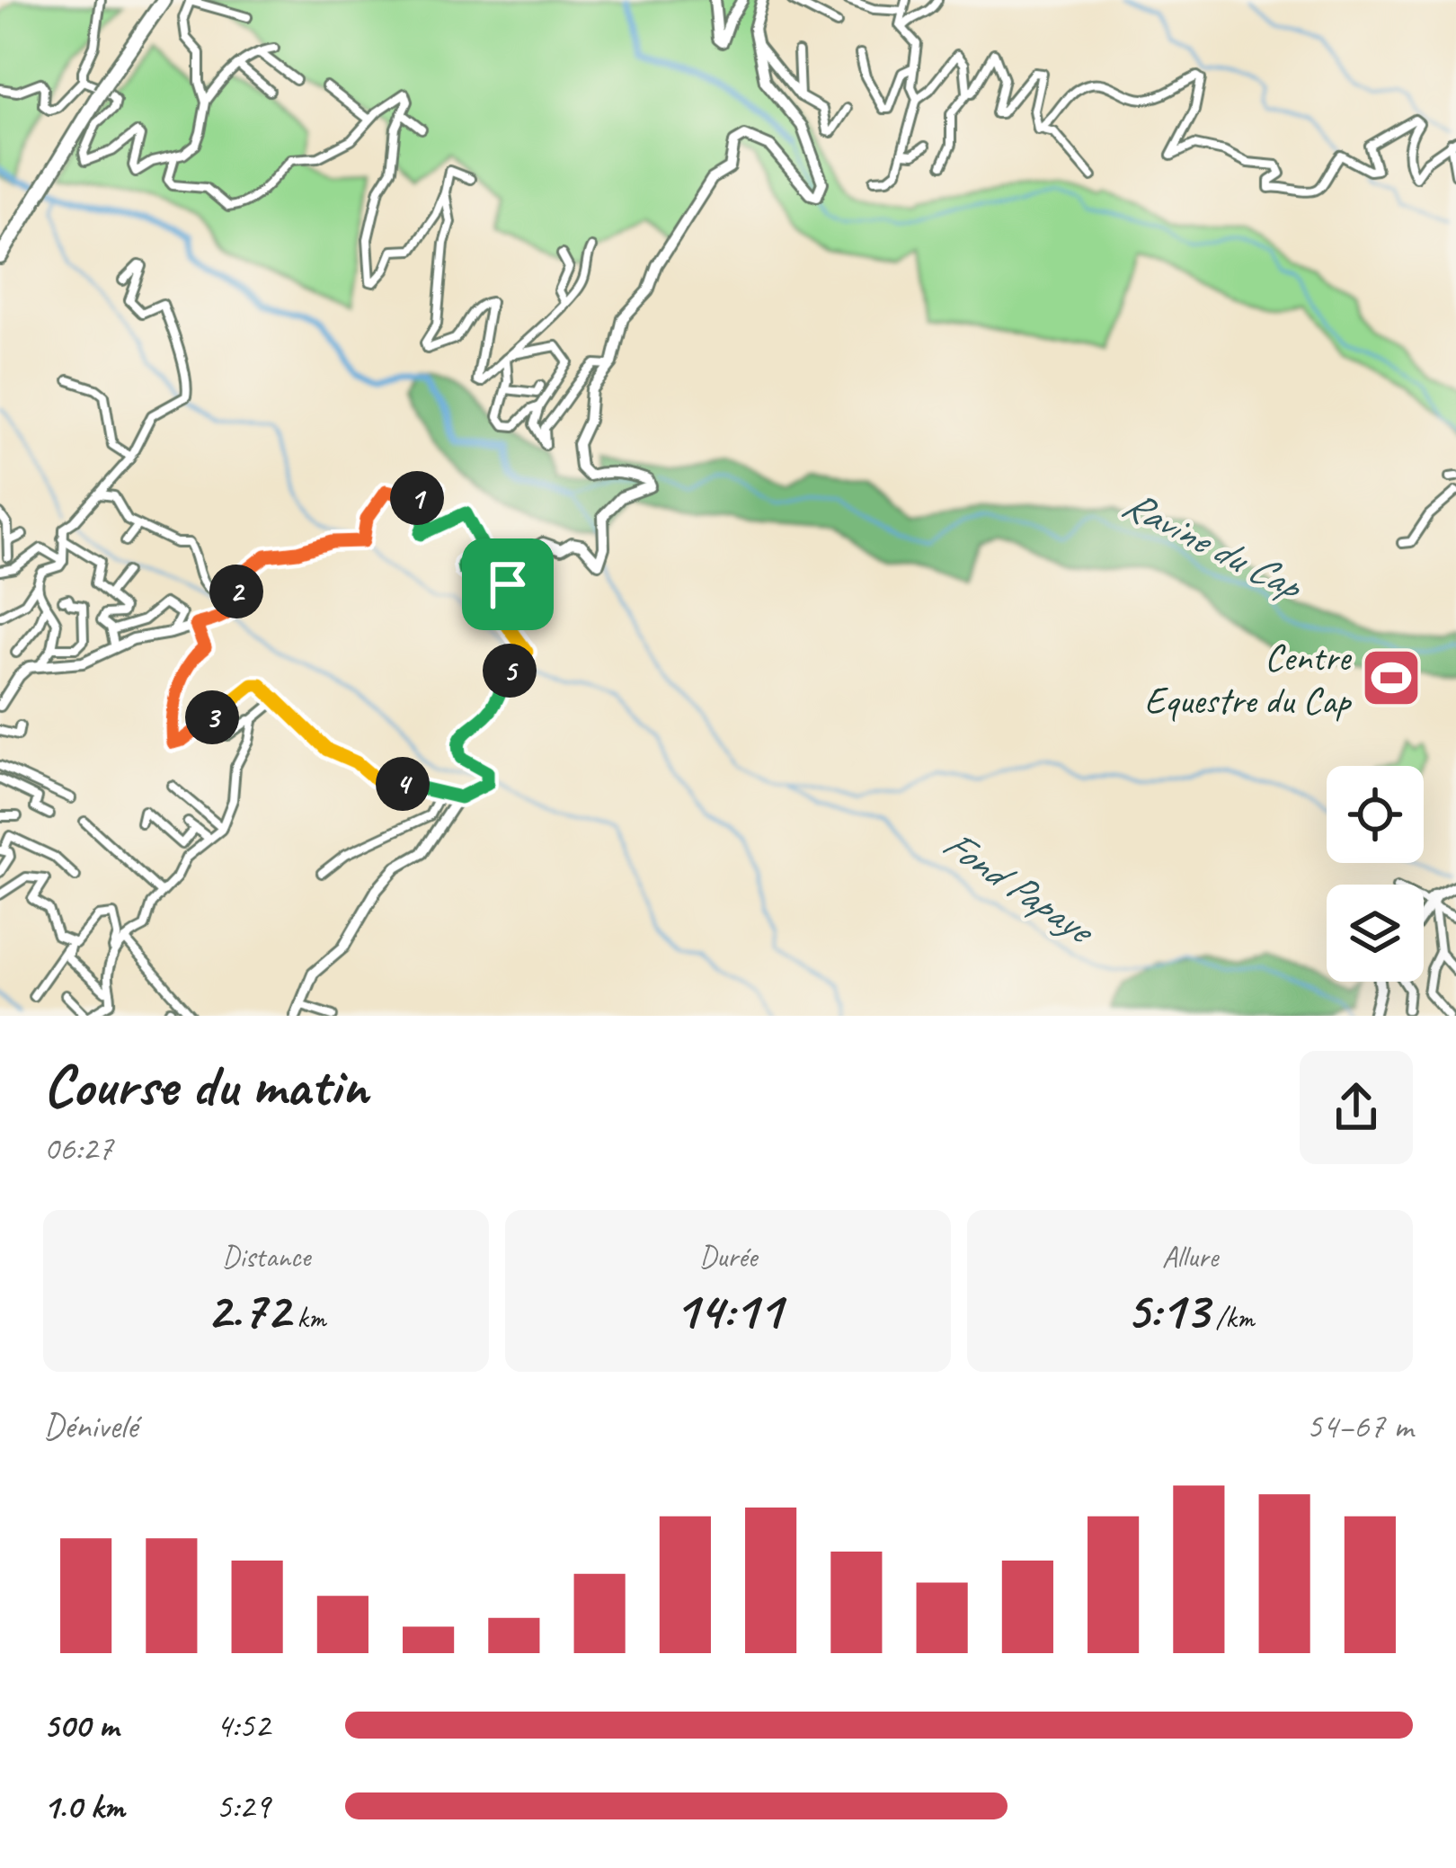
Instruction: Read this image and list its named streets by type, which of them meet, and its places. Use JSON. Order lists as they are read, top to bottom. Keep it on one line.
{"water":["Ravine du Cap","Fond Papaye"],"places":{"sports":["Centre Equestre du Cap"]},"page":{"pins":["1","2","5","3","4"],"heading":["Course du matin","06:27"],"stats":[["Distance","2.72 km"],["Durée","14:11"],["Allure","5:13 /km"]],"chart":["Dénivelé","54–67 m"],"list":[{"name":"500 m","note":"4:52"},{"name":"1.0 km","note":"5:29"}]}}
